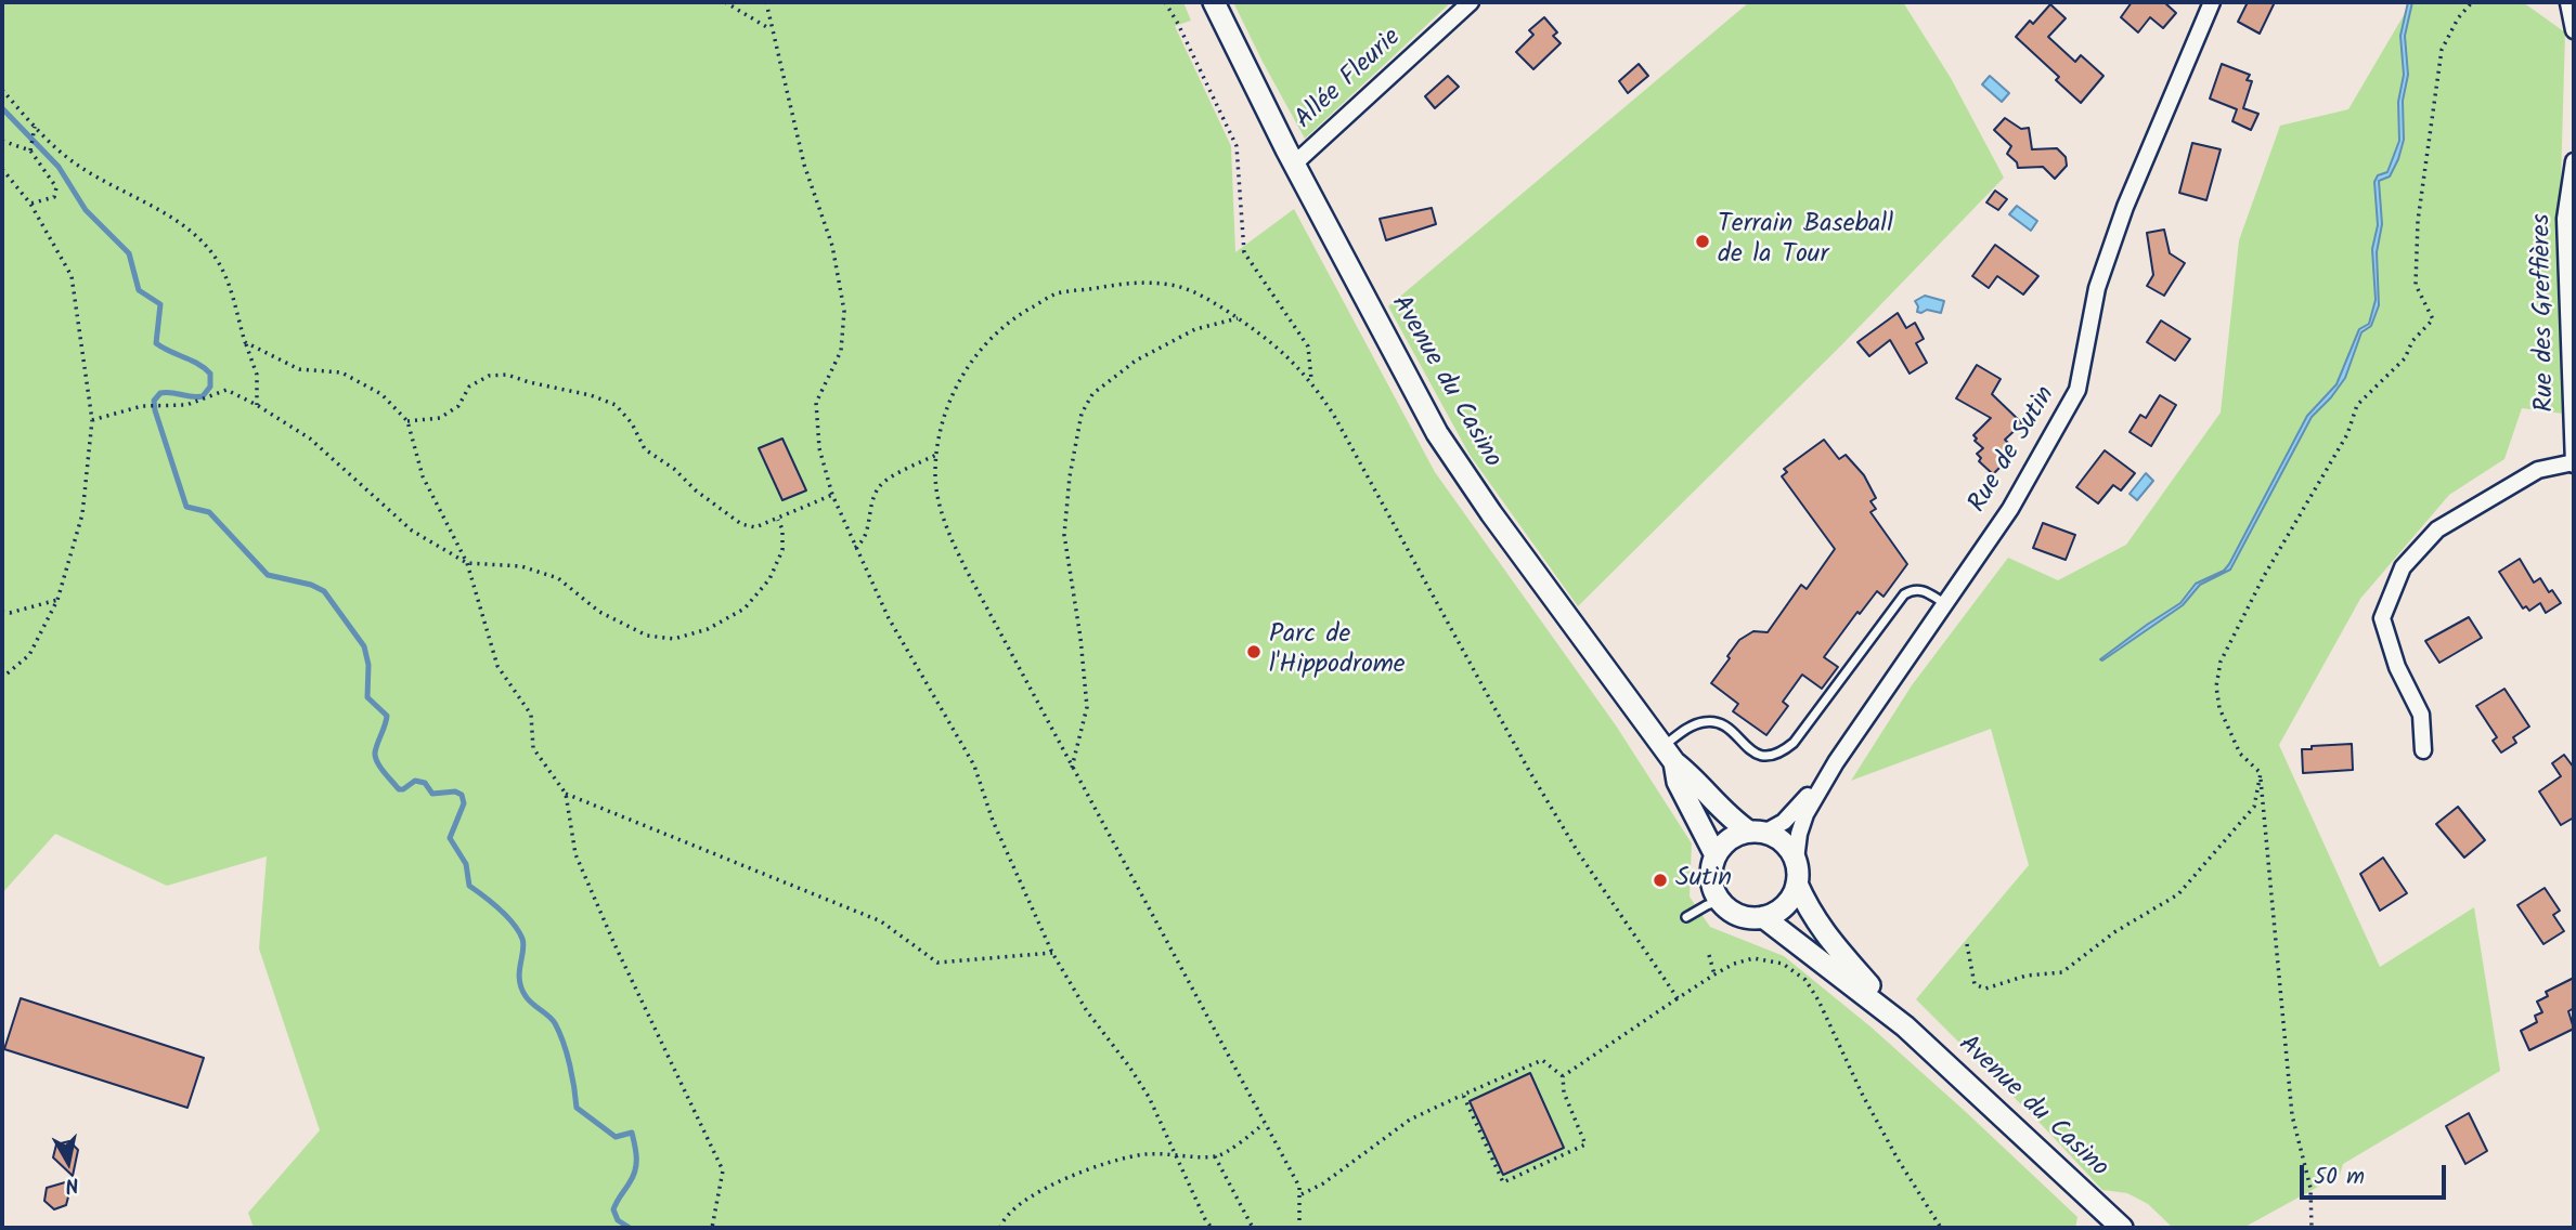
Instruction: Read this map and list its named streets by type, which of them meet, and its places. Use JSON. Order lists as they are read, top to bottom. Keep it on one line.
{"streets":{"street":["Allée Fleurie","Rue des Greffières","Avenue du Casino","Rue de Sutin"]},"crossings":[["Allée Fleurie","Avenue du Casino"]],"places":["Terrain Baseball de la Tour","Parc de l'Hippodrome","Sutin"],"scale_bar":"50 m","north":"bottom"}
